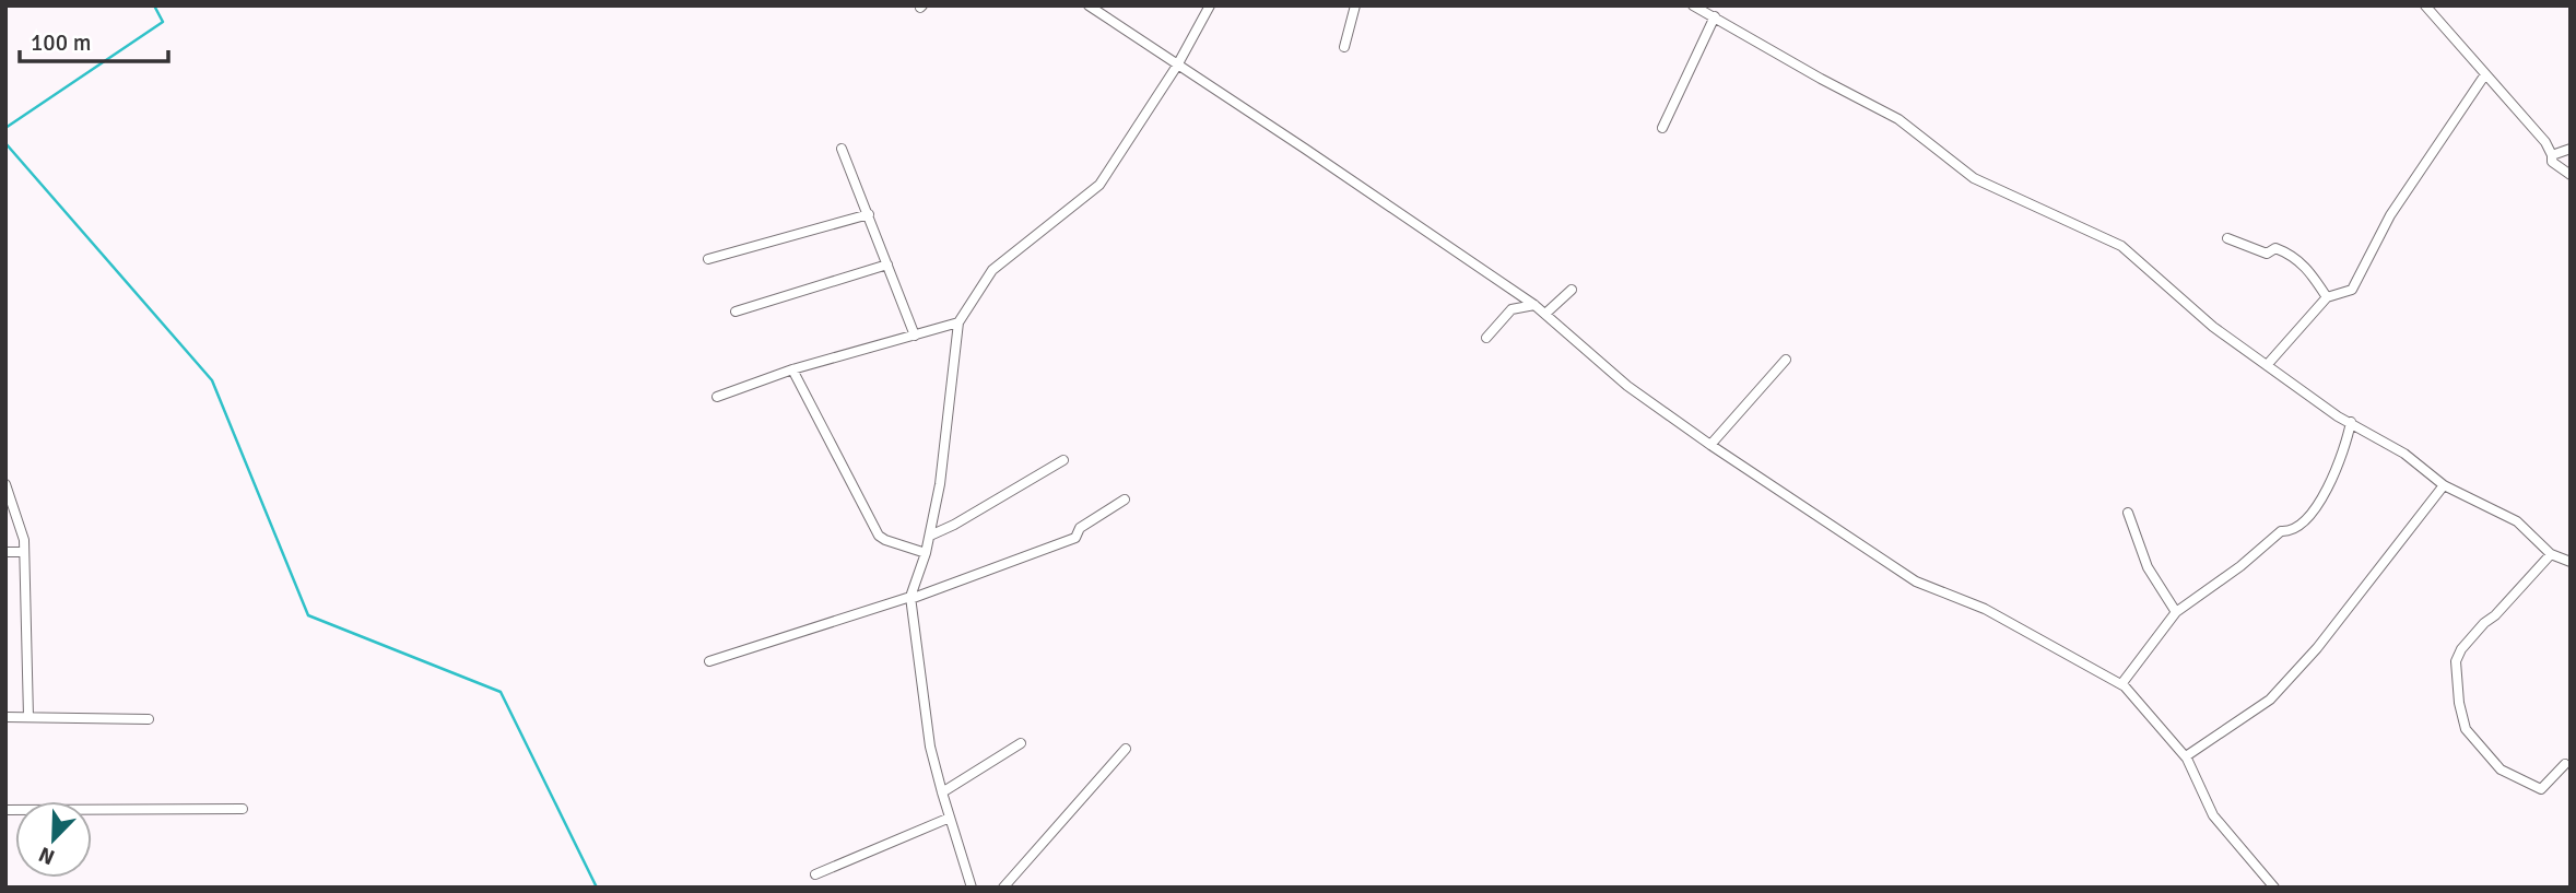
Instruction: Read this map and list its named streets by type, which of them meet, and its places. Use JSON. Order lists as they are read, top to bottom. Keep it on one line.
{"scale_bar":"100 m","north":"bottom left"}
